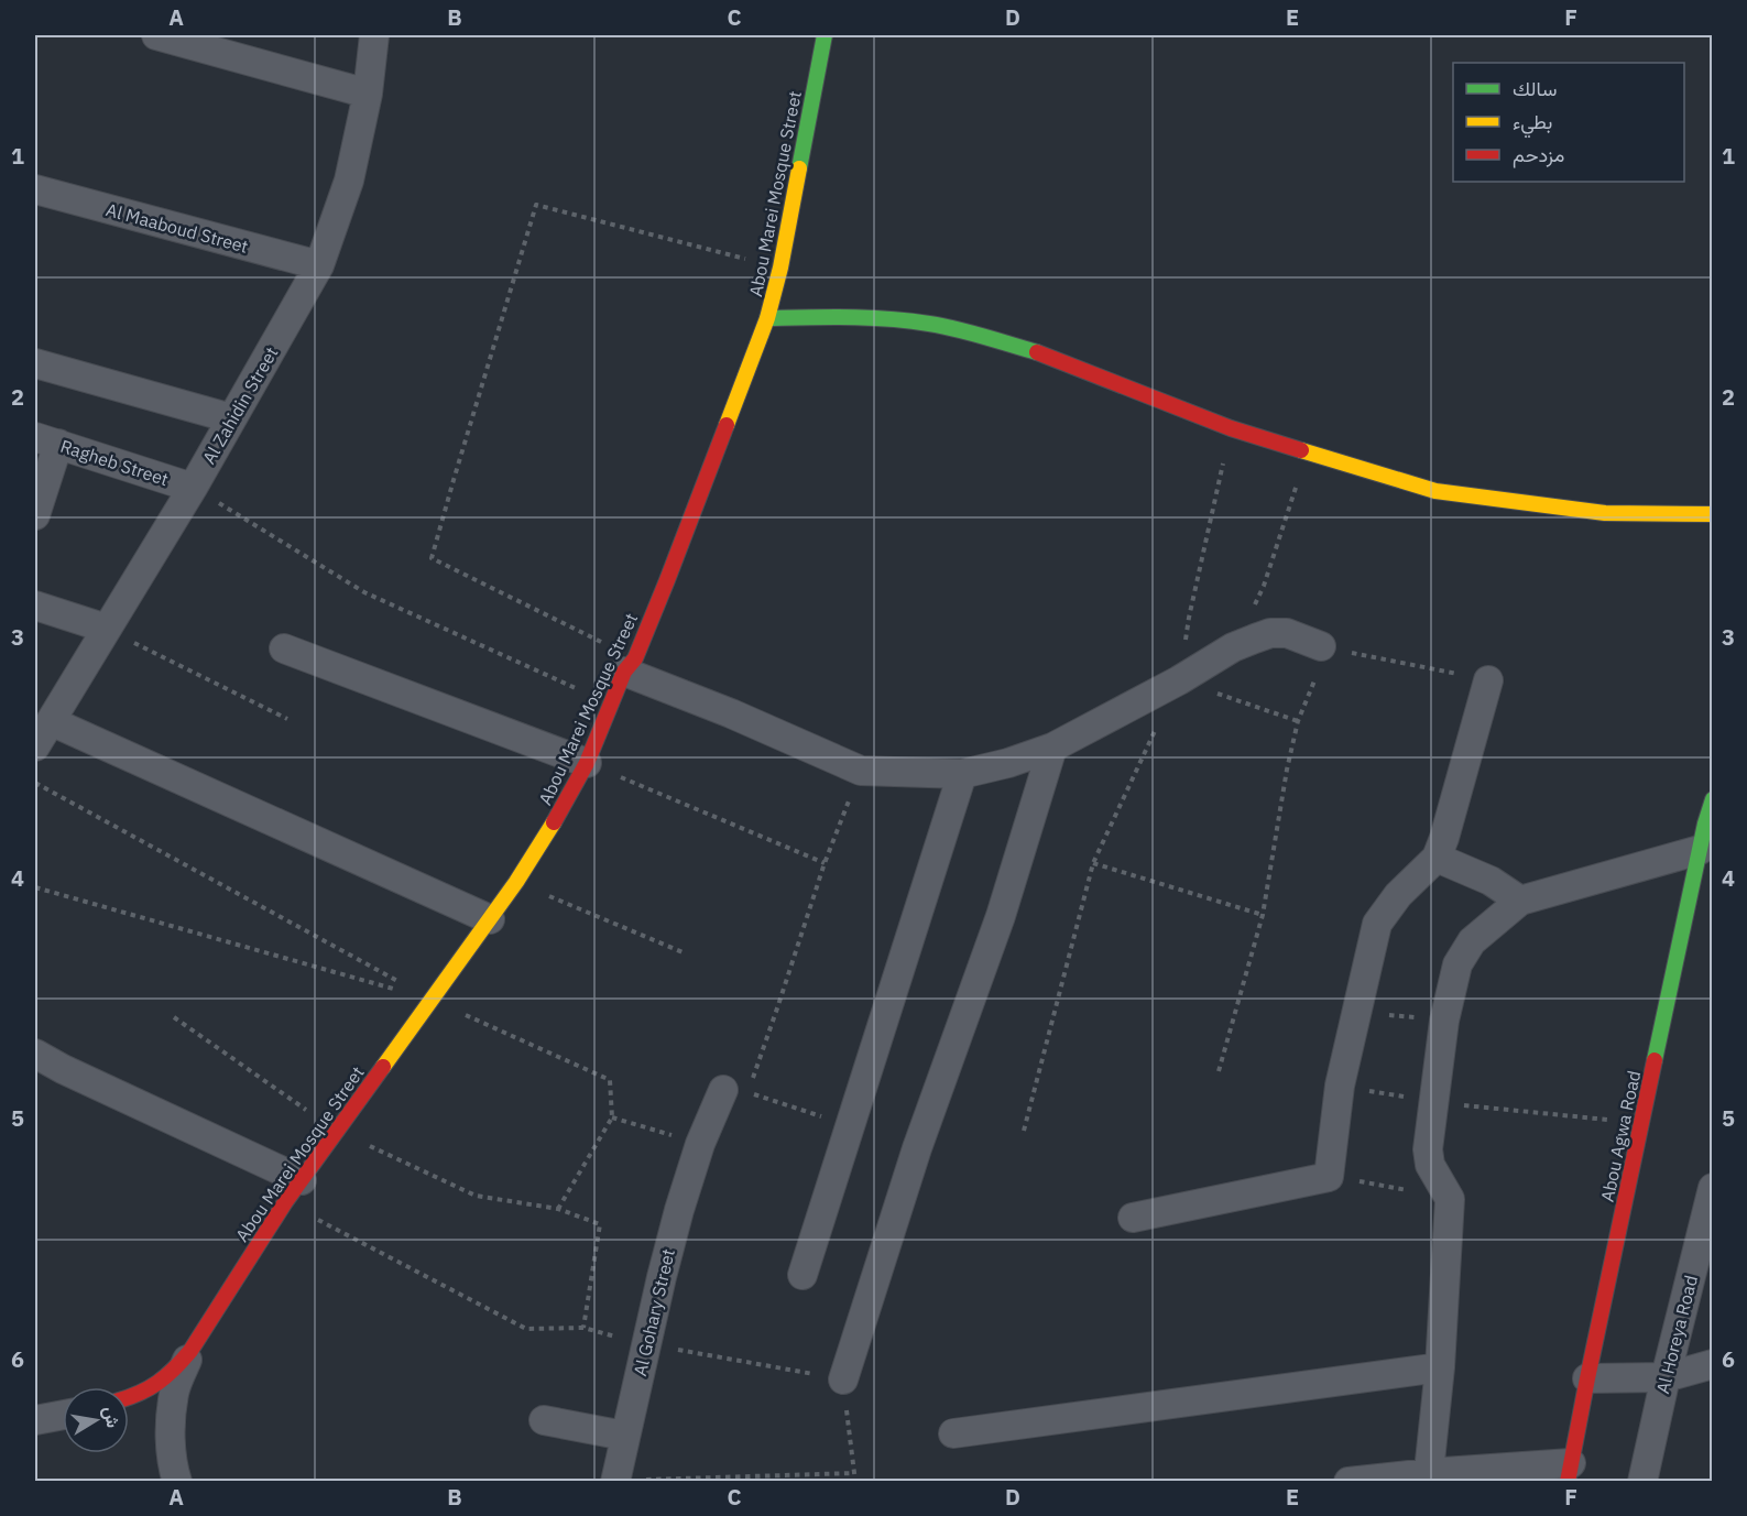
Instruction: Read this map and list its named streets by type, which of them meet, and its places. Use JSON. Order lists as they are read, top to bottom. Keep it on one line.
{"streets":{"street":["Abou Marei Mosque Street","Al Maaboud Street","Al Zahidin Street","Ragheb Street","Abou Agwa Road","Al Gohary Street","Al Horeya Road"]},"crossings":[["Al Maaboud Street","Al Zahidin Street"],["Al Zahidin Street","Ragheb Street"]],"legend":["سالك","بطيء","مزدحم"],"north":"right","grid":{"columns":["A","B","C","D","E","F"],"rows":["1","2","3","4","5","6"]}}
